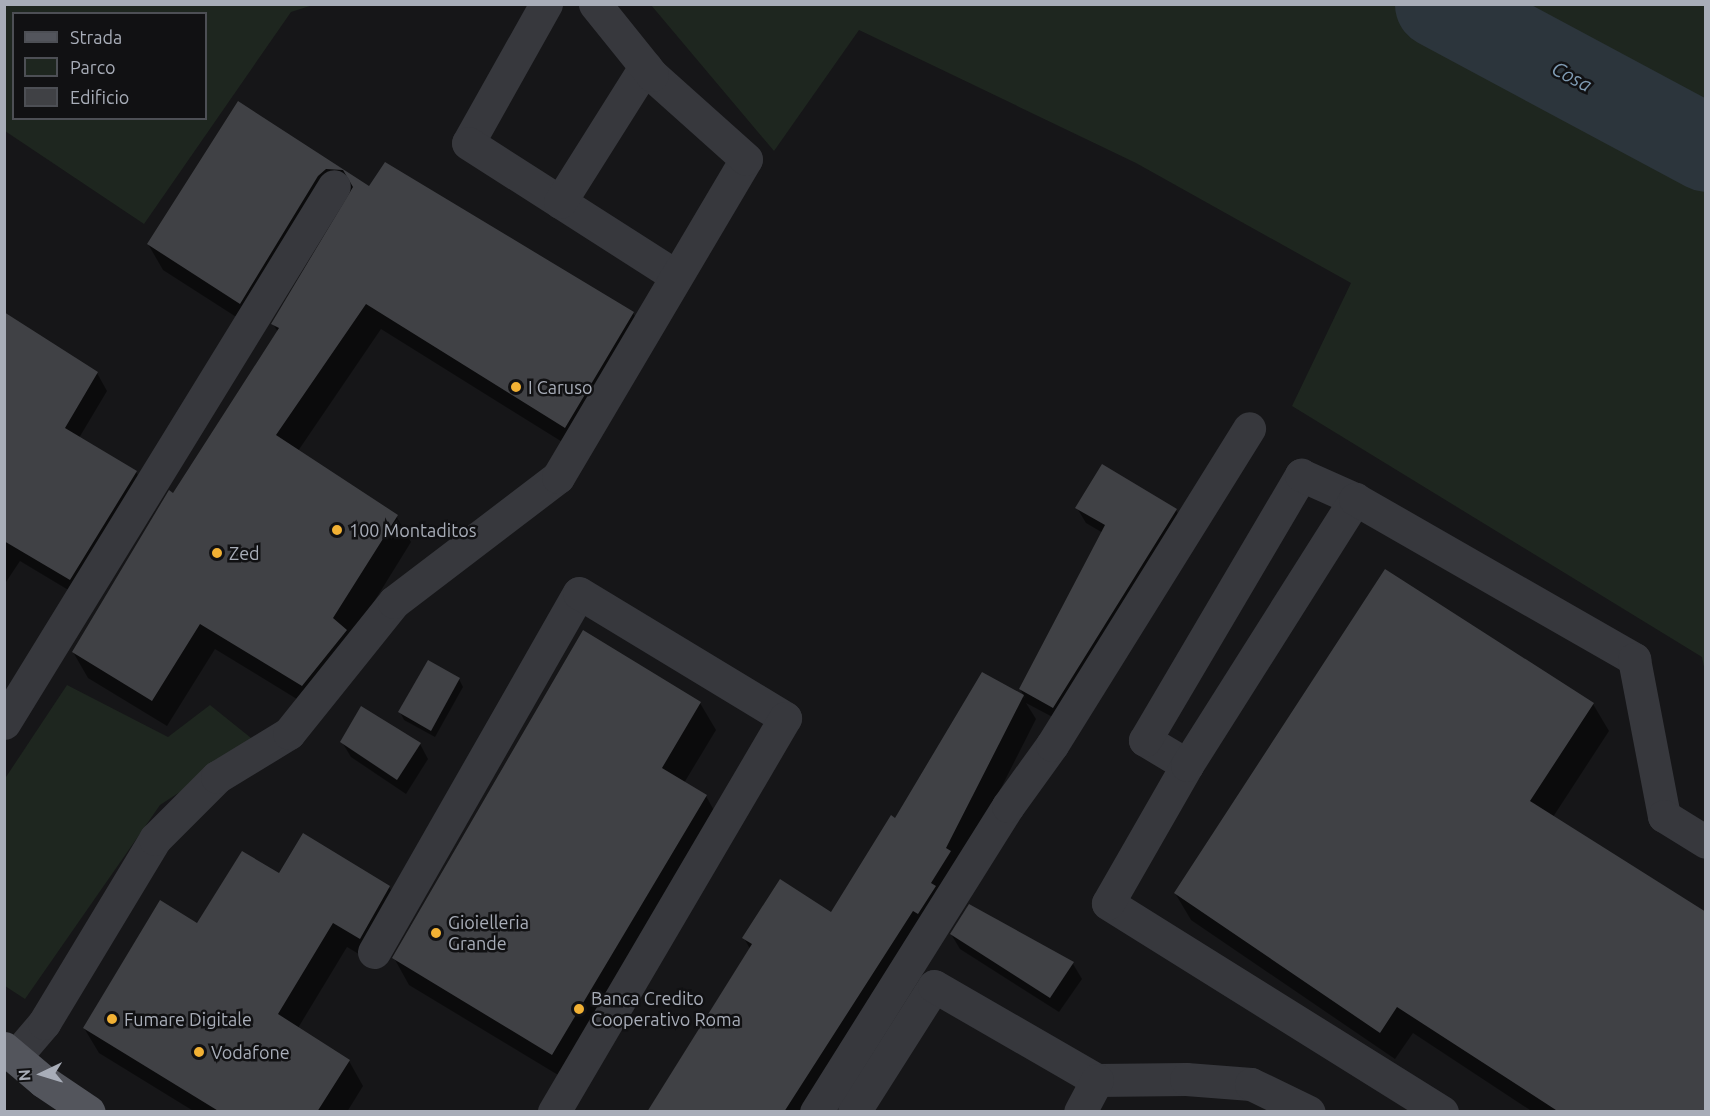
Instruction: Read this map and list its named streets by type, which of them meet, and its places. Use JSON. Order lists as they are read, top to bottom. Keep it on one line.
{"water":["Cosa"],"places":["I Caruso","100 Montaditos","Zed","Gioielleria Grande","Banca Credito Cooperativo Roma","Fumare Digitale","Vodafone"],"legend":["Strada","Parco","Edificio"],"north":"left"}
